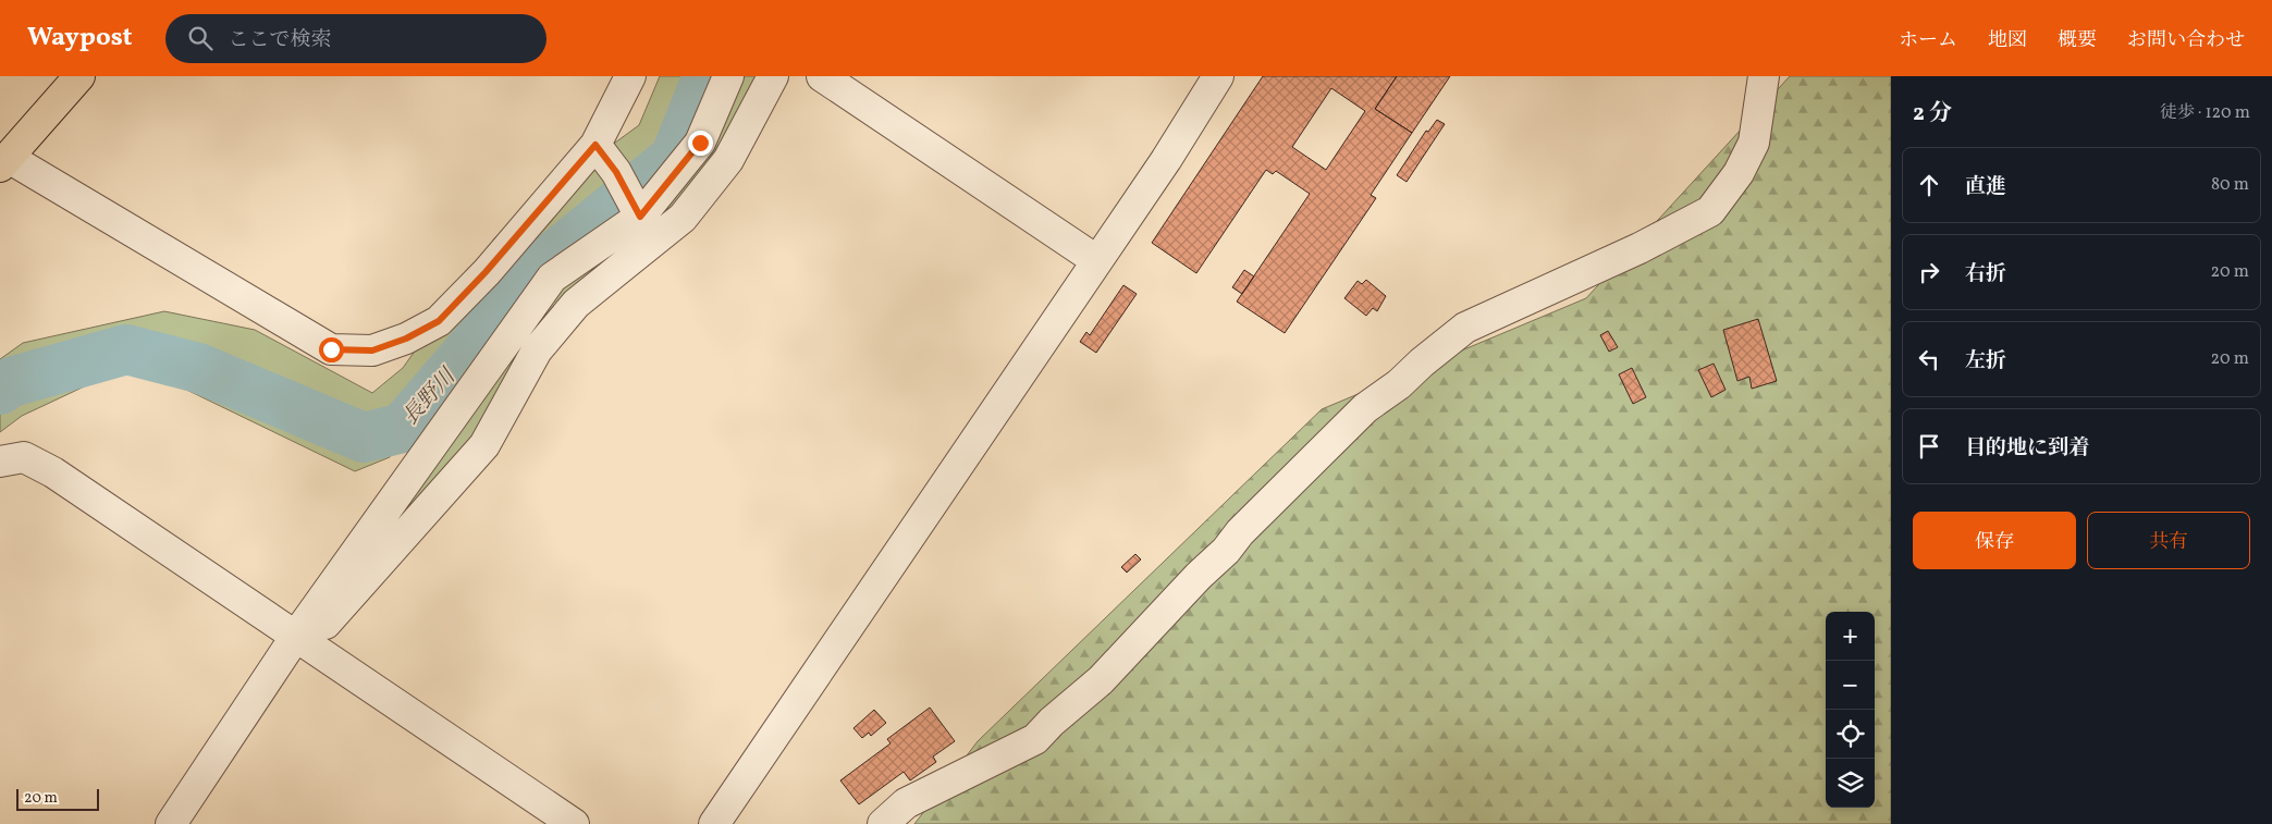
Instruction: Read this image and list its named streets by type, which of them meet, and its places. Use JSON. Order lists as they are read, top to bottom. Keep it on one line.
{"water":["長野川"],"scale_bar":"20 m","page":{"header":"Waypost","search":"ここで検索","nav":["ホーム","地図","概要","お問い合わせ"],"heading":["2 分","徒歩 · 120 m"],"list":[["直進","80 m"],["右折","20 m"],["左折","20 m"],"目的地に到着"],"buttons":["保存","共有"],"map_buttons":["+","−"],"scale":"20 m"}}
